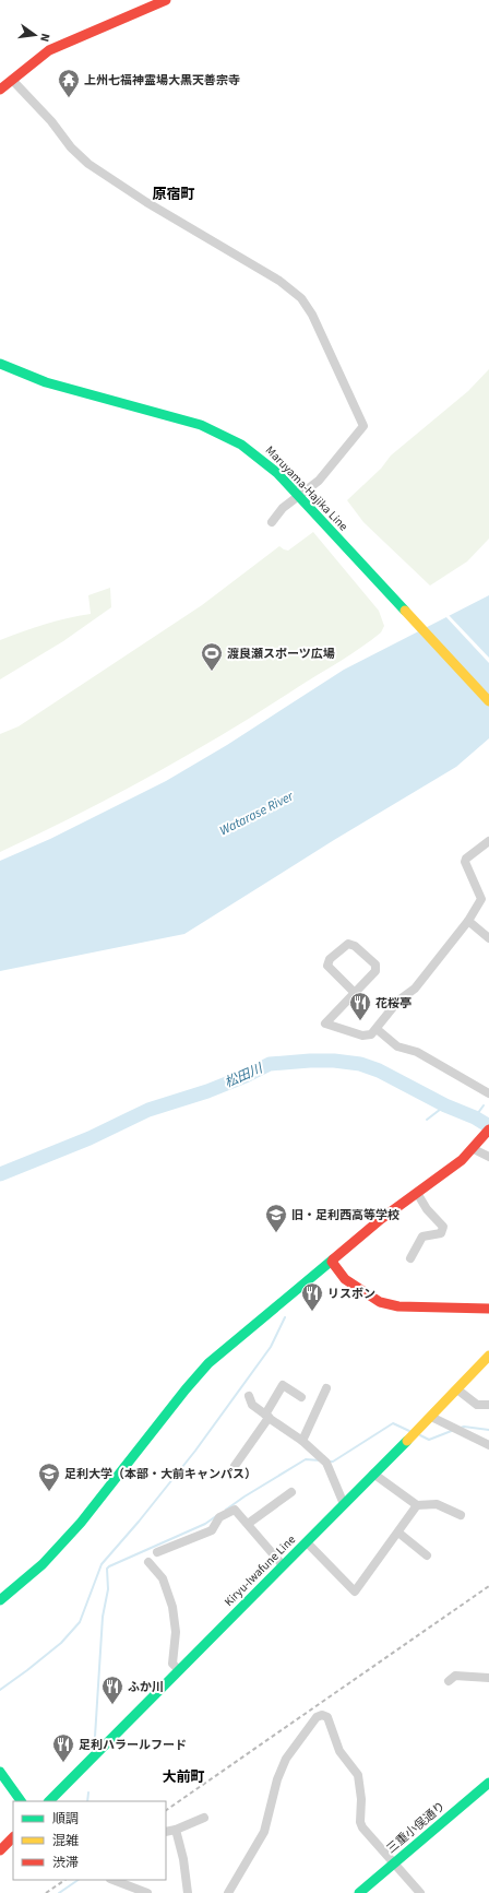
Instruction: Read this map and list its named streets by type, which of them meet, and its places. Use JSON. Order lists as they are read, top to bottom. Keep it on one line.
{"streets":{"main road":["Maruyama-Hajika Line","Kiryu-Iwafune Line","三重小俣通り"]},"districts":["原宿町","大前町"],"water":["Watarase River","松田川"],"places":{"temple":["上州七福神霊場大黒天善宗寺"],"sports":["渡良瀬スポーツ広場"],"restaurant":["花桜亭","リスボン","ふか川","足利ハラールフード"],"school or university":["旧・足利西高等学校","足利大学（本部・大前キャンパス）"]},"legend":["順調","混雑","渋滞"],"north":"right"}
